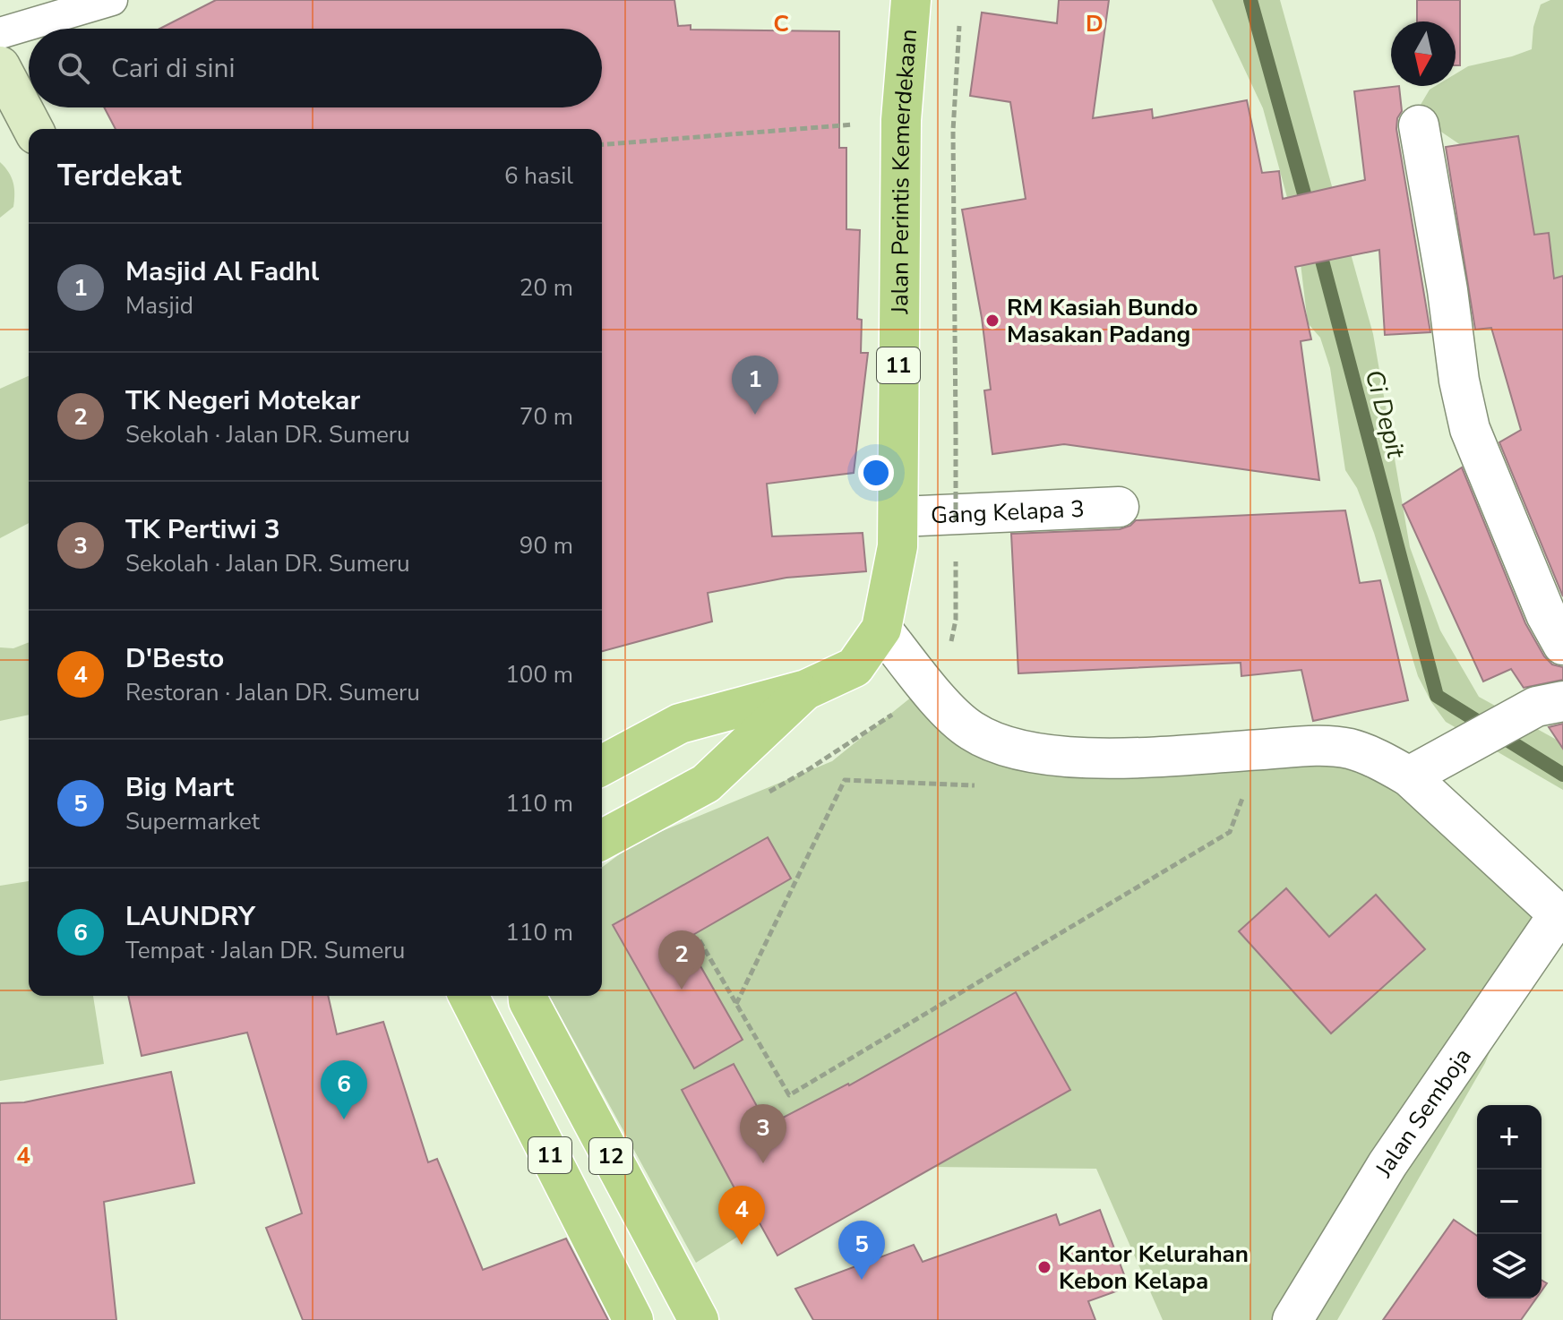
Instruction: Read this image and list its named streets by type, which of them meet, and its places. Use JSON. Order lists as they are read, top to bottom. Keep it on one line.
{"streets":{"main road":["Jalan Perintis Kemerdekaan","11","12"],"street":["Gang Kelapa 3","Jalan Semboja"]},"crossings":[["Jalan Perintis Kemerdekaan","Gang Kelapa 3"]],"water":["Ci Depit"],"places":["RM Kasiah Bundo Masakan Padang","Kantor Kelurahan Kebon Kelapa"],"north":"bottom","page":{"search":"Cari di sini","heading":["Terdekat","6 hasil"],"list":[{"mark":"1","name":"Masjid Al Fadhl","note":"Masjid","value":"20 m"},{"mark":"2","name":"TK Negeri Motekar","note":"Sekolah · Jalan DR. Sumeru","value":"70 m"},{"mark":"3","name":"TK Pertiwi 3","note":"Sekolah · Jalan DR. Sumeru","value":"90 m"},{"mark":"4","name":"D'Besto","note":"Restoran · Jalan DR. Sumeru","value":"100 m"},{"mark":"5","name":"Big Mart","note":"Supermarket","value":"110 m"},{"mark":"6","name":"LAUNDRY","note":"Tempat · Jalan DR. Sumeru","value":"110 m"}],"pins":["1","2","6","3","4","5"],"map_buttons":["+","−"]},"grid":{"columns":["C","D"],"rows":["4"]}}
